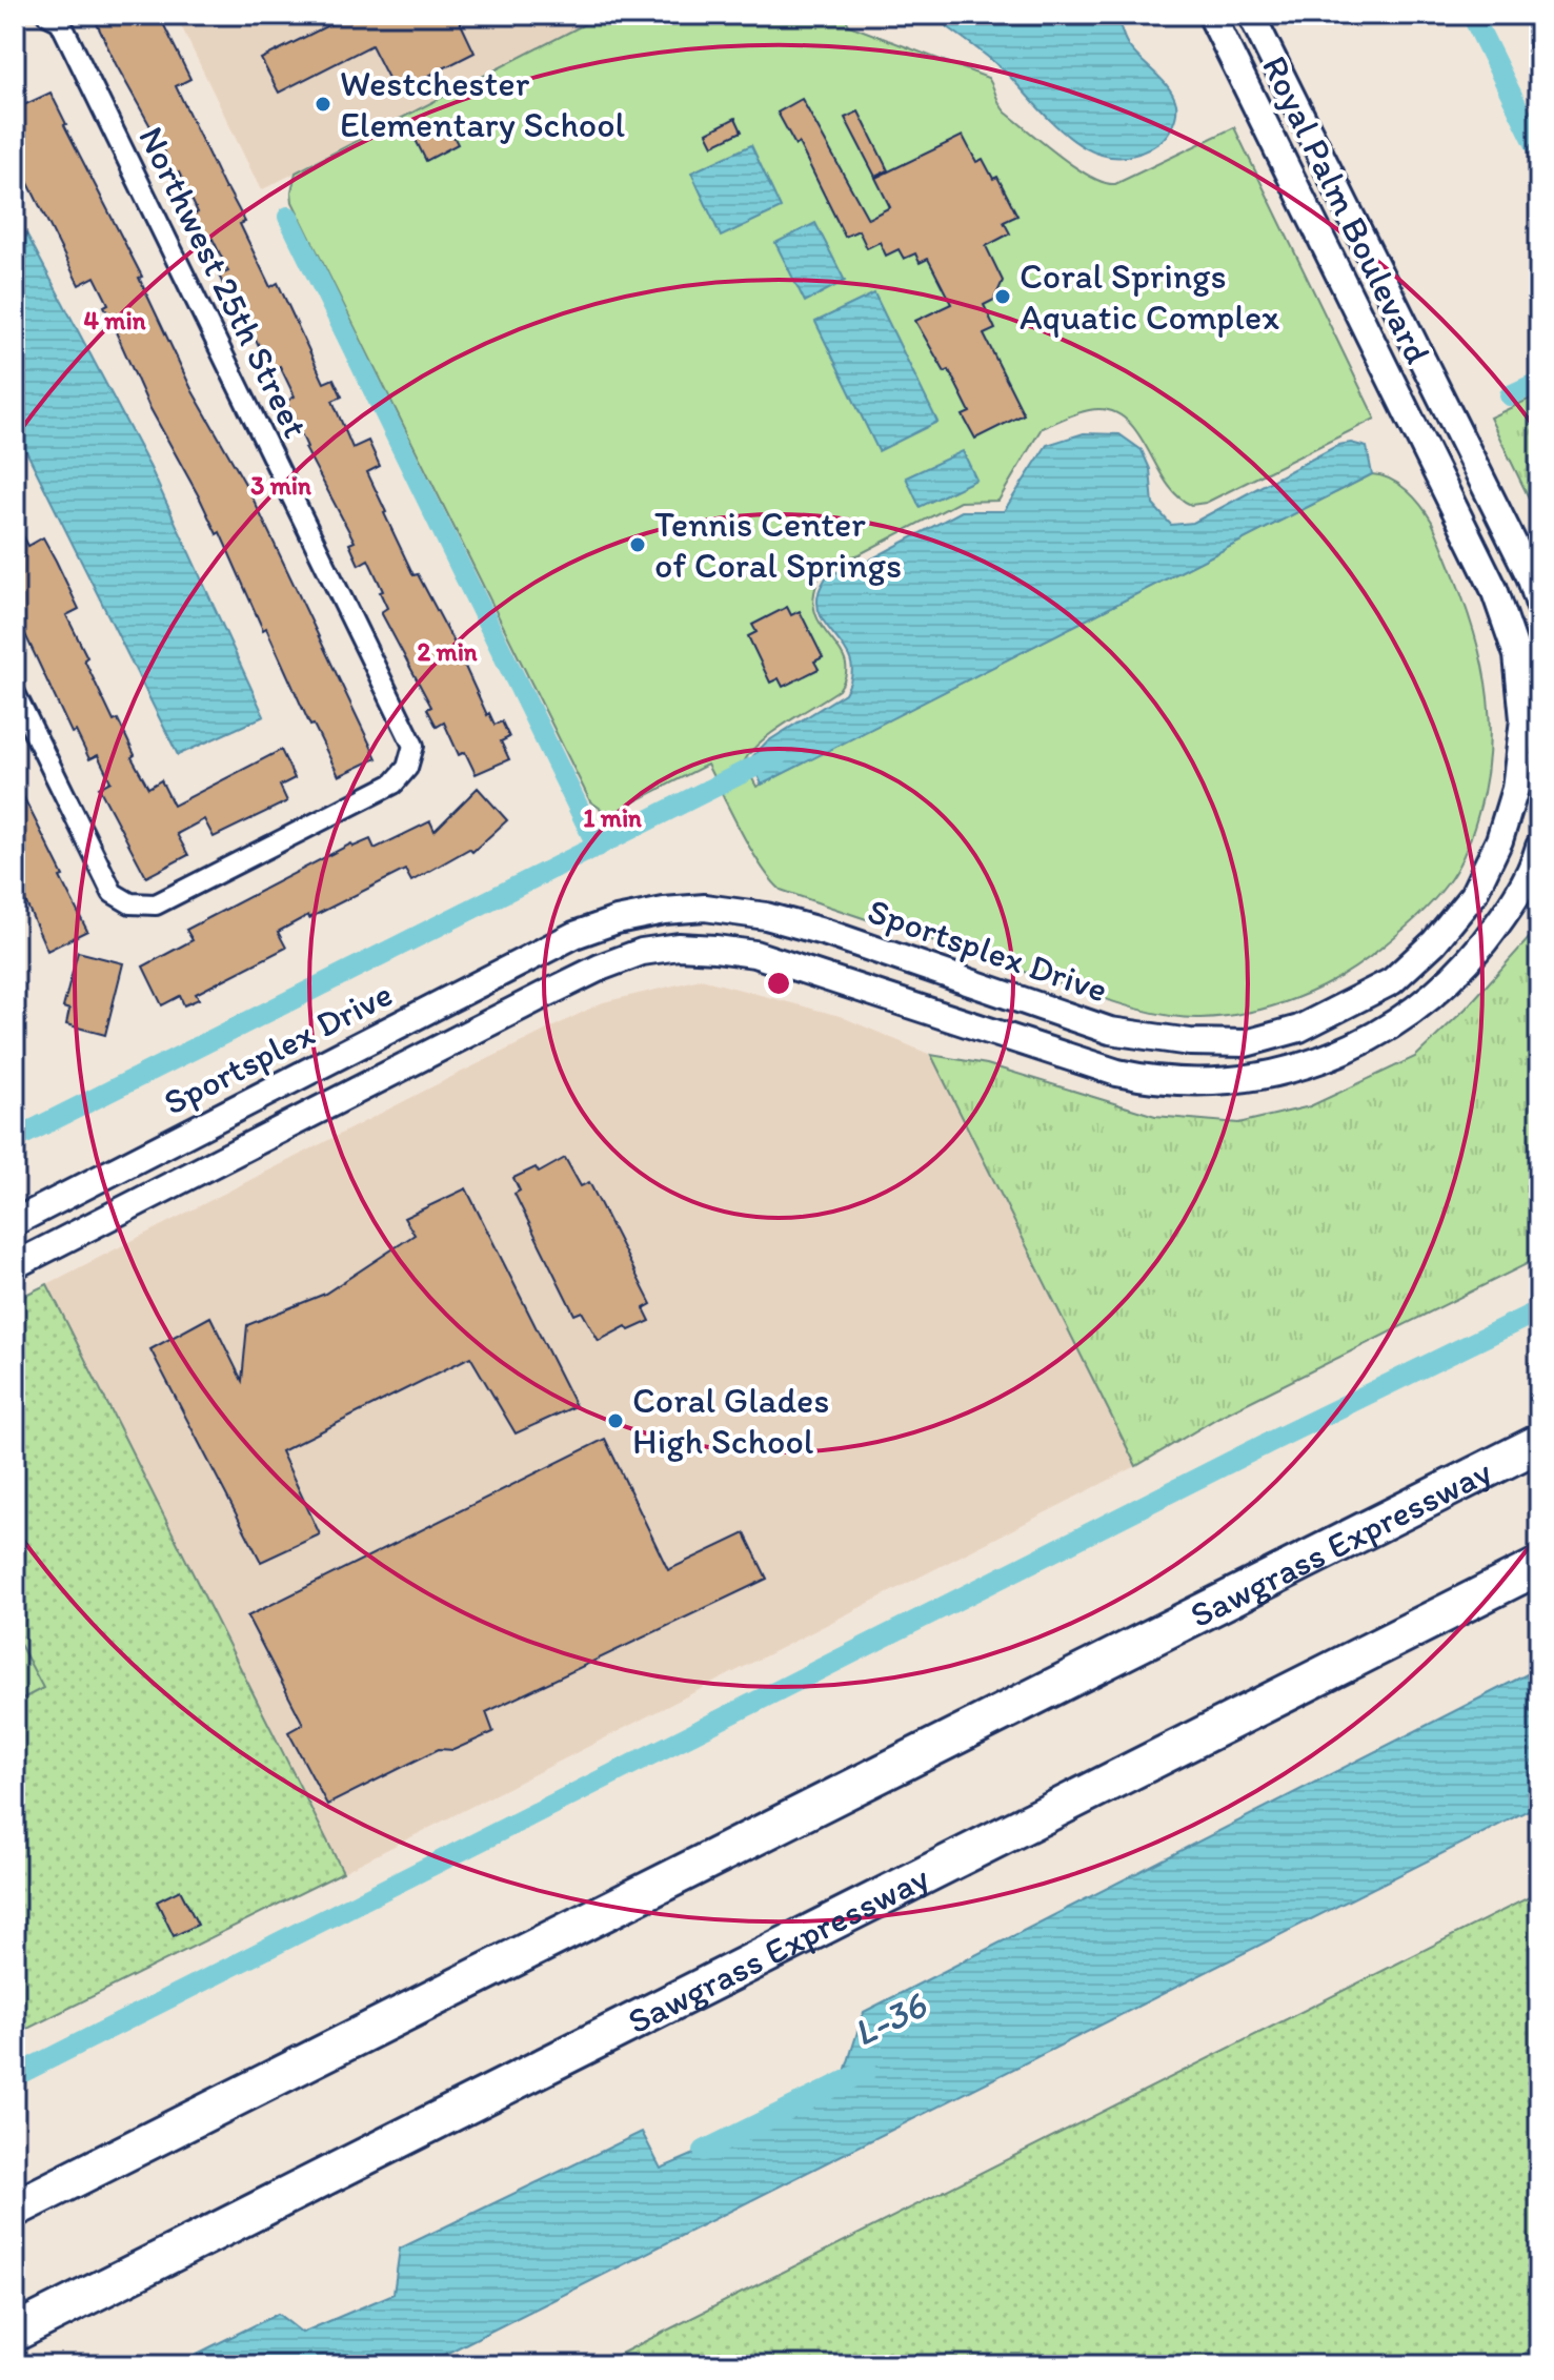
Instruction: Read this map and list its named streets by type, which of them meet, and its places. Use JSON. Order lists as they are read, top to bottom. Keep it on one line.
{"streets":{"highway":["Sawgrass Expressway"],"street":["Royal Palm Boulevard","Northwest 25th Street","Sportsplex Drive"]},"crossings":[["Royal Palm Boulevard","Sportsplex Drive"]],"water":["L-36"],"places":["Westchester Elementary School","Coral Springs Aquatic Complex","Tennis Center of Coral Springs","Coral Glades High School"],"rings":["4 min","3 min","2 min","1 min"]}
